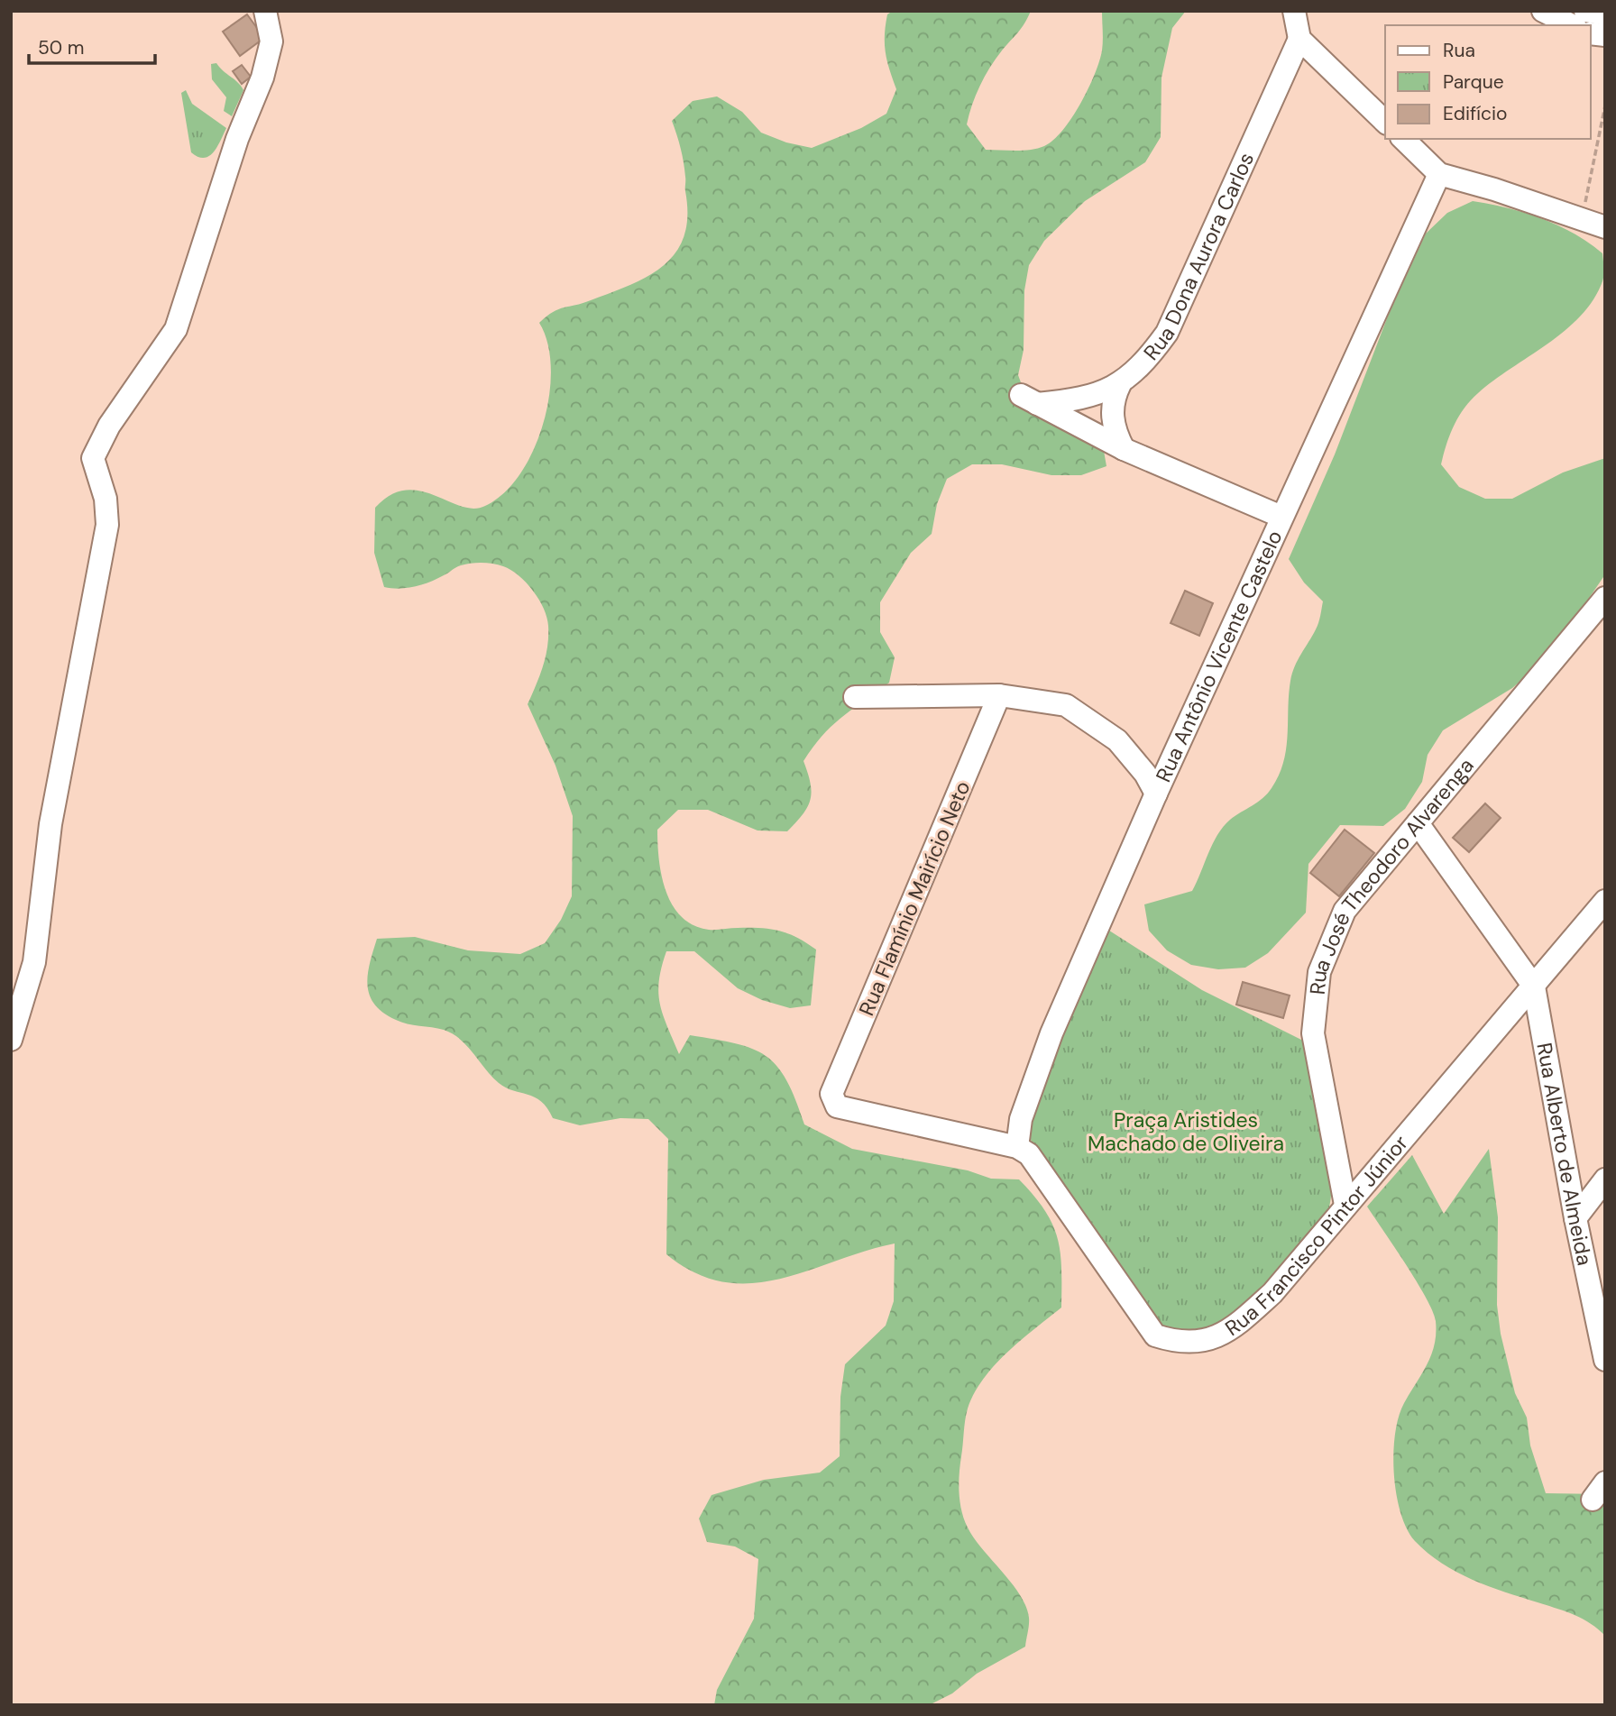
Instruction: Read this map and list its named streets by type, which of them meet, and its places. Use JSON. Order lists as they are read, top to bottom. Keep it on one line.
{"streets":{"street":["Rua Dona Aurora Carlos","Rua Antônio Vicente Castelo","Rua José Theodoro Alvarenga","Rua Flamínio Mairício Neto","Rua Alberto de Almeida","Rua Francisco Pintor Júnior"]},"crossings":[["Rua Antônio Vicente Castelo","Rua Flamínio Mairício Neto"],["Rua Antônio Vicente Castelo","Rua Francisco Pintor Júnior"],["Rua José Theodoro Alvarenga","Rua Francisco Pintor Júnior"],["Rua Flamínio Mairício Neto","Rua Francisco Pintor Júnior"],["Rua Alberto de Almeida","Rua Francisco Pintor Júnior"]],"parks":["Praça Aristides Machado de Oliveira"],"legend":["Rua","Parque","Edifício"],"scale_bar":"50 m"}
